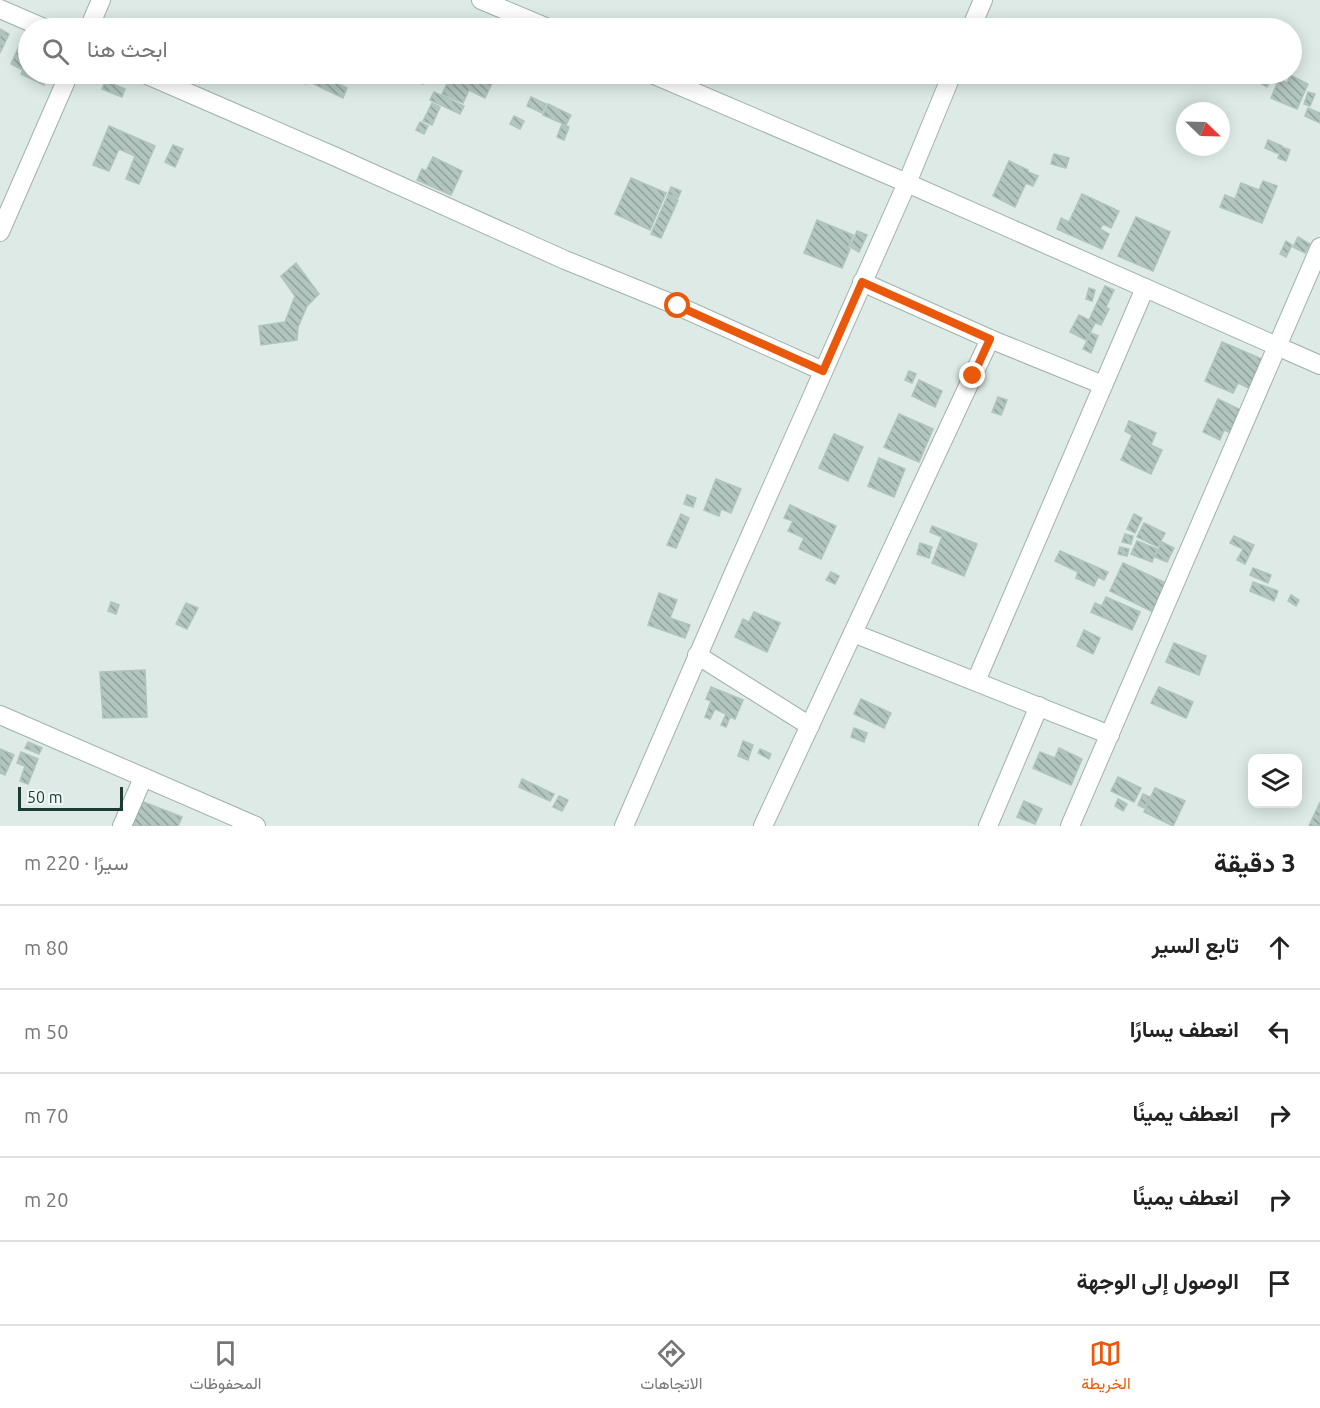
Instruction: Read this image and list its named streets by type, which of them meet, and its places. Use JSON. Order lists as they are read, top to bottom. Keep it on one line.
{"scale_bar":"50 m","north":"bottom right","page":{"search":"ابحث هنا","scale":"50 m","heading":["3 دقيقة","سيرًا · 220 m"],"list":[["تابع السير","80 m"],["انعطف يسارًا","50 m"],["انعطف يمينًا","70 m"],["انعطف يمينًا","20 m"],"الوصول إلى الوجهة"],"nav":["الخريطة","الاتجاهات","المحفوظات"]}}
